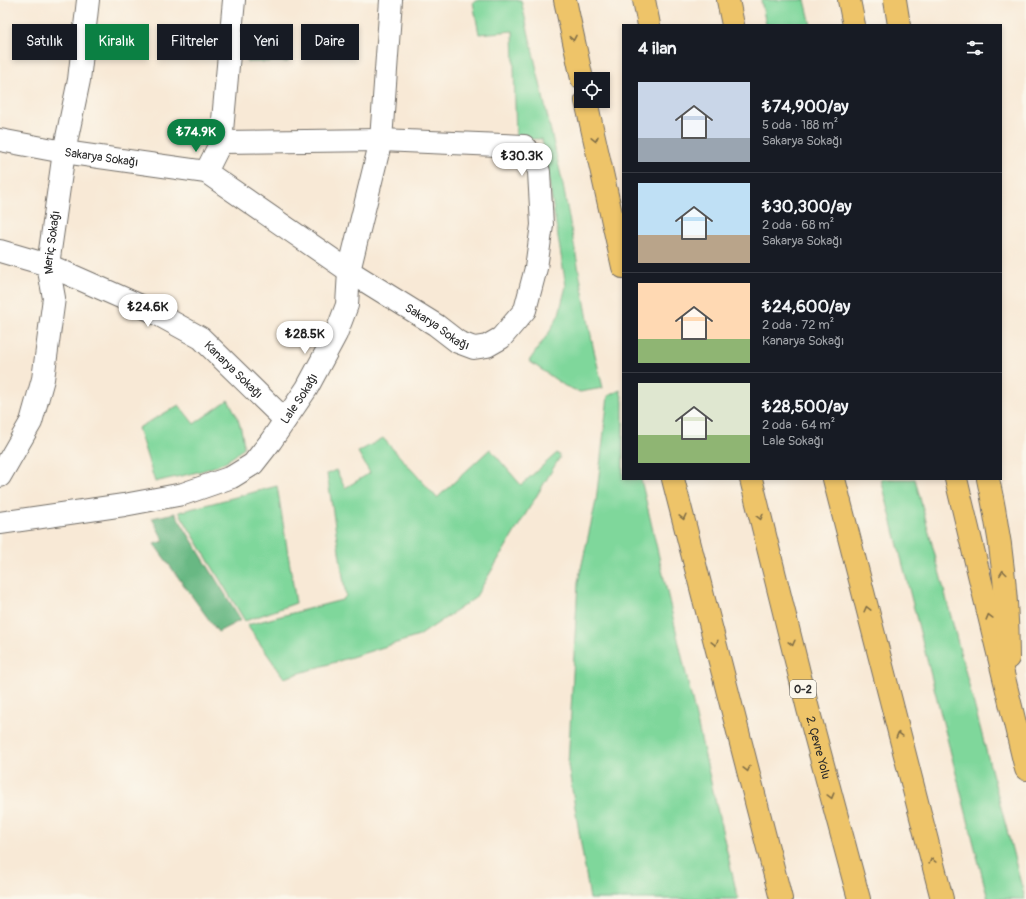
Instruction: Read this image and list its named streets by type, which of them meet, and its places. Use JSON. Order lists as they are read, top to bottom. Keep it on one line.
{"streets":{"highway":["O-2","2. Çevre Yolu"],"street":["Sakarya Sokağı","Meriç Sokağı","Kanarya Sokağı","Lale Sokağı"]},"crossings":[["Sakarya Sokağı","Meriç Sokağı"],["Sakarya Sokağı","Lale Sokağı"],["Meriç Sokağı","Kanarya Sokağı"],["Kanarya Sokağı","Lale Sokağı"]],"page":{"chip":["Satılık","Kiralık","Filtreler","Yeni","Daire"],"heading":"4 ilan","list":[{"name":"₺74,900/ay","note":"5 oda · 188 m² · Sakarya Sokağı"},{"name":"₺30,300/ay","note":"2 oda · 68 m² · Sakarya Sokağı"},{"name":"₺24,600/ay","note":"2 oda · 72 m² · Kanarya Sokağı"},{"name":"₺28,500/ay","note":"2 oda · 64 m² · Lale Sokağı"}],"price":["₺74.9K","₺30.3K","₺24.6K","₺28.5K"]}}
